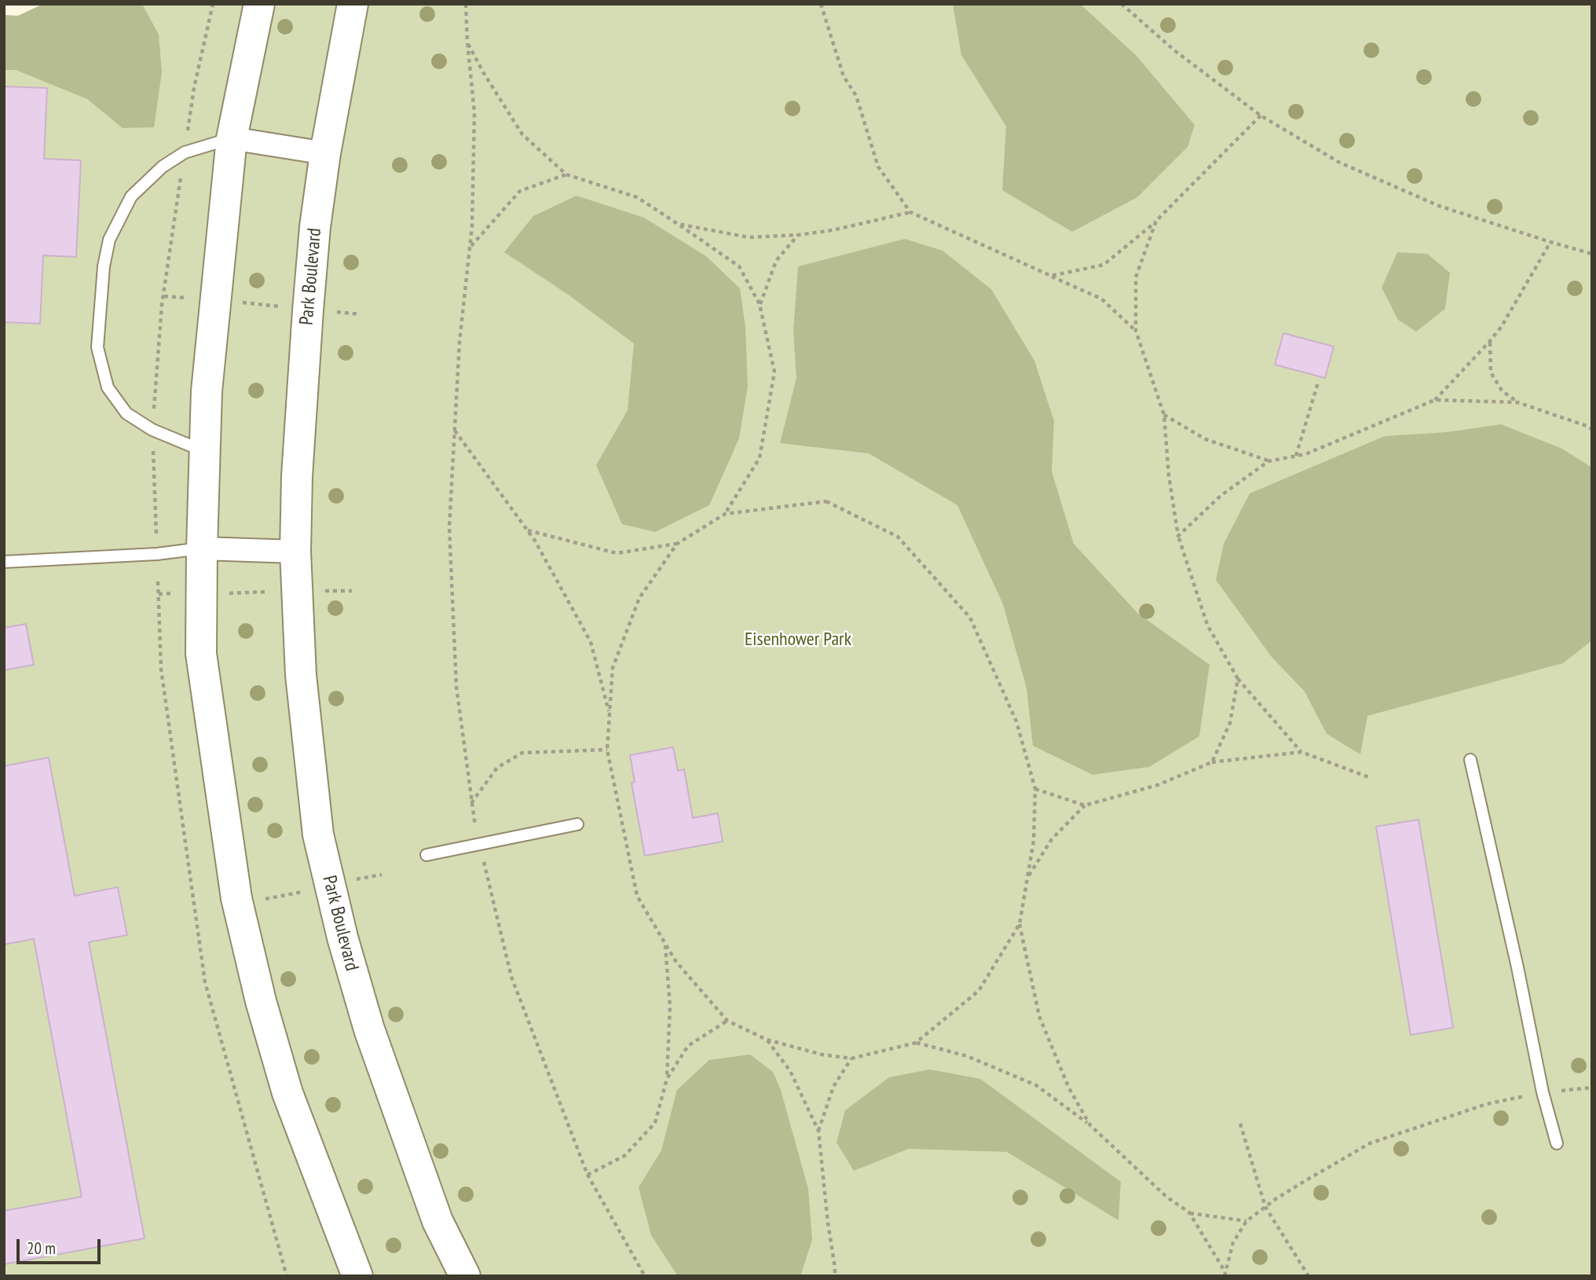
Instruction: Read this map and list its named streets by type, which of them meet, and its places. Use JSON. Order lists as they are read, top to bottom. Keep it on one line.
{"streets":{"street":["Park Boulevard"]},"parks":["Eisenhower Park"],"scale_bar":"20 m"}
